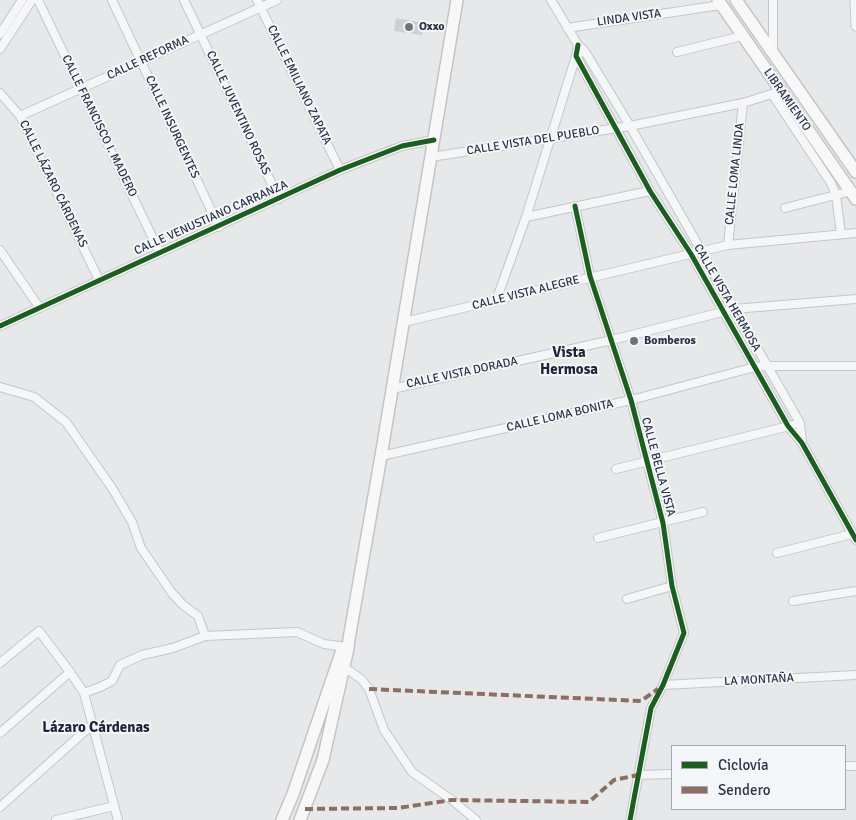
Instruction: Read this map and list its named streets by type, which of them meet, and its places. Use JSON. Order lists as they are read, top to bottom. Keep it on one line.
{"streets":{"main road":["LIBRAMIENTO"],"street":["LINDA VISTA","CALLE REFORMA","CALLE EMILIANO ZAPATA","CALLE JUVENTINO ROSAS","CALLE FRANCISCO I. MADERO","CALLE INSURGENTES","CALLE VISTA DEL PUEBLO","CALLE LOMA LINDA","CALLE LÁZARO CÁRDENAS","CALLE VENUSTIANO CARRANZA","CALLE VISTA ALEGRE","CALLE VISTA HERMOSA","CALLE VISTA DORADA","CALLE LOMA BONITA","CALLE BELLA VISTA","LA MONTAÑA"]},"crossings":[["LINDA VISTA","LIBRAMIENTO"],["LINDA VISTA","CALLE VISTA HERMOSA"],["CALLE REFORMA","CALLE EMILIANO ZAPATA"],["CALLE REFORMA","CALLE JUVENTINO ROSAS"],["CALLE REFORMA","CALLE FRANCISCO I. MADERO"],["CALLE REFORMA","CALLE INSURGENTES"],["CALLE REFORMA","CALLE LÁZARO CÁRDENAS"],["CALLE EMILIANO ZAPATA","CALLE VENUSTIANO CARRANZA"],["LIBRAMIENTO","CALLE VISTA DEL PUEBLO"],["CALLE JUVENTINO ROSAS","CALLE VENUSTIANO CARRANZA"],["CALLE FRANCISCO I. MADERO","CALLE VENUSTIANO CARRANZA"],["CALLE INSURGENTES","CALLE VENUSTIANO CARRANZA"],["CALLE VISTA DEL PUEBLO","CALLE LOMA LINDA"],["CALLE VISTA DEL PUEBLO","CALLE VISTA HERMOSA"],["CALLE LOMA LINDA","CALLE VISTA ALEGRE"],["CALLE LÁZARO CÁRDENAS","CALLE VENUSTIANO CARRANZA"],["CALLE VISTA ALEGRE","CALLE VISTA HERMOSA"],["CALLE VISTA ALEGRE","CALLE BELLA VISTA"],["CALLE VISTA HERMOSA","CALLE VISTA DORADA"],["CALLE VISTA HERMOSA","CALLE LOMA BONITA"],["CALLE VISTA DORADA","CALLE BELLA VISTA"],["CALLE LOMA BONITA","CALLE BELLA VISTA"],["CALLE BELLA VISTA","LA MONTAÑA"]],"districts":["Vista Hermosa","Lázaro Cárdenas"],"places":["Oxxo","Bomberos"],"legend":["Ciclovía","Sendero"]}
